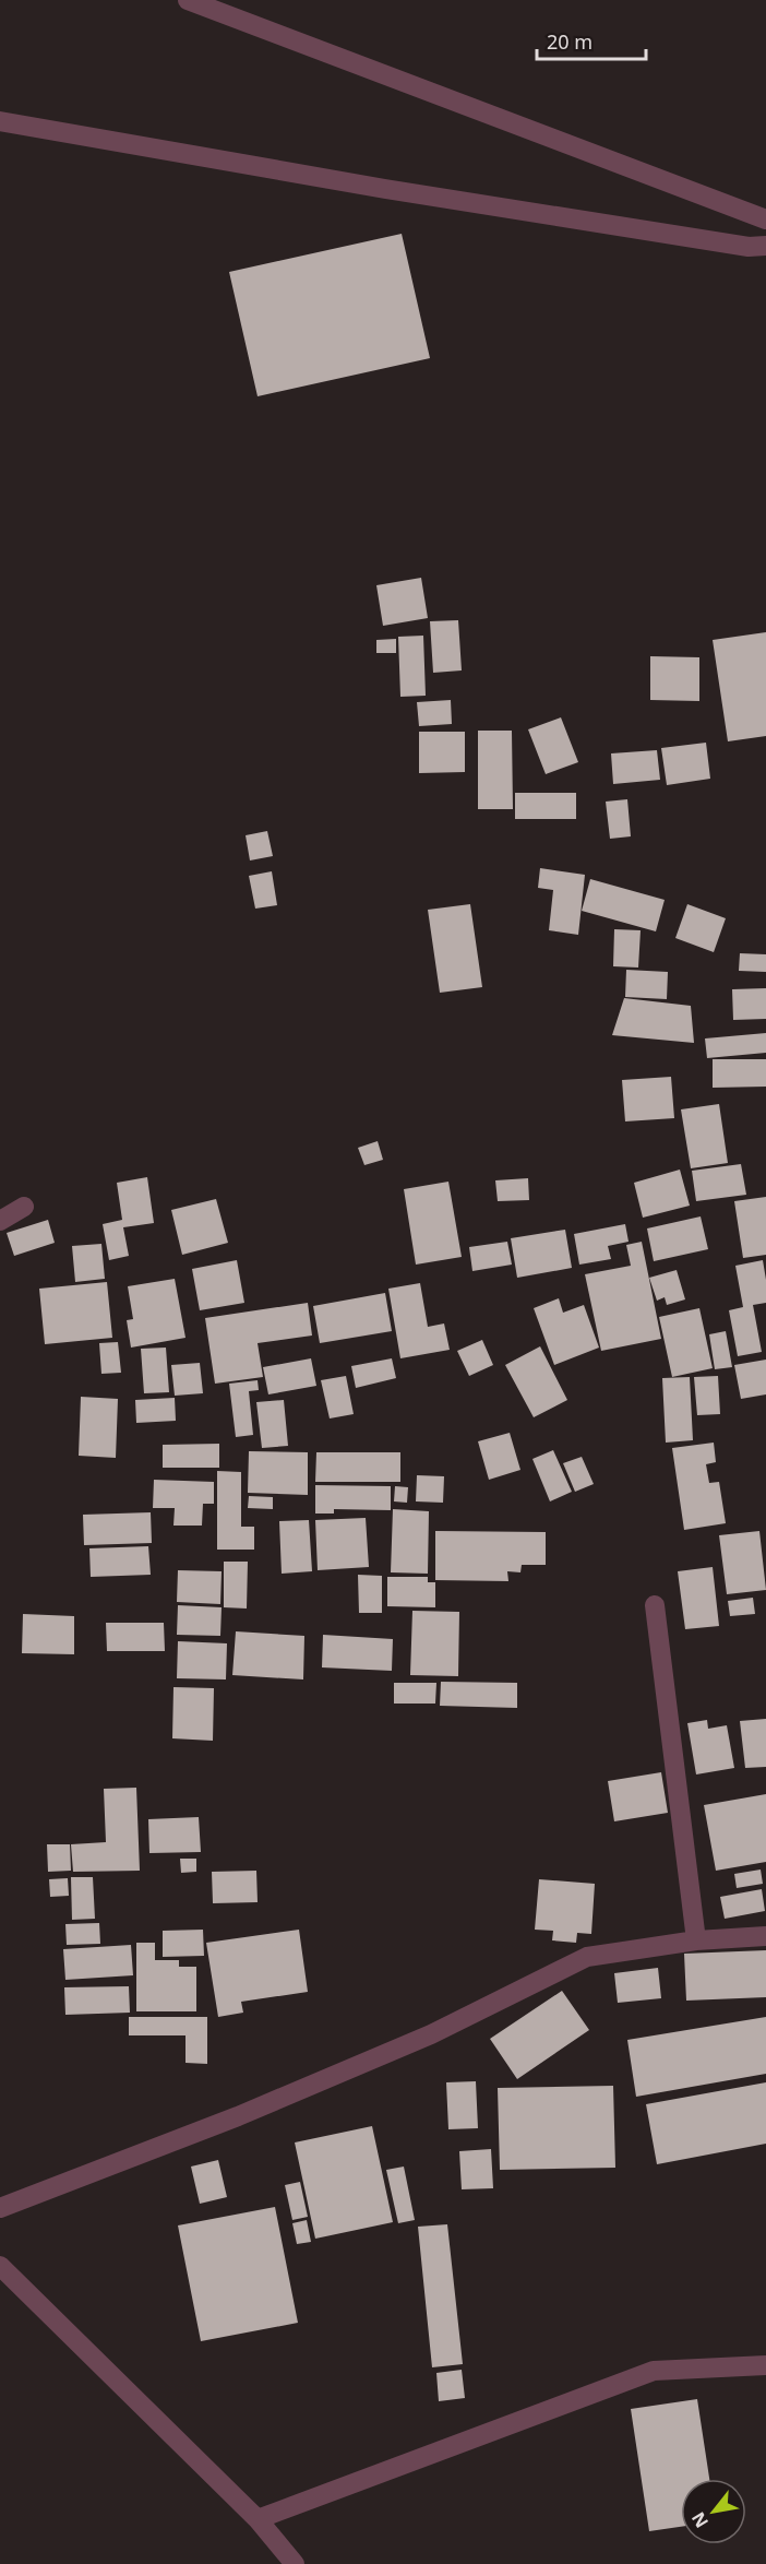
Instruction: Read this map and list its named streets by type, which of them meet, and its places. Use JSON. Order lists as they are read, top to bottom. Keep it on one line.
{"scale_bar":"20 m","north":"bottom left"}
